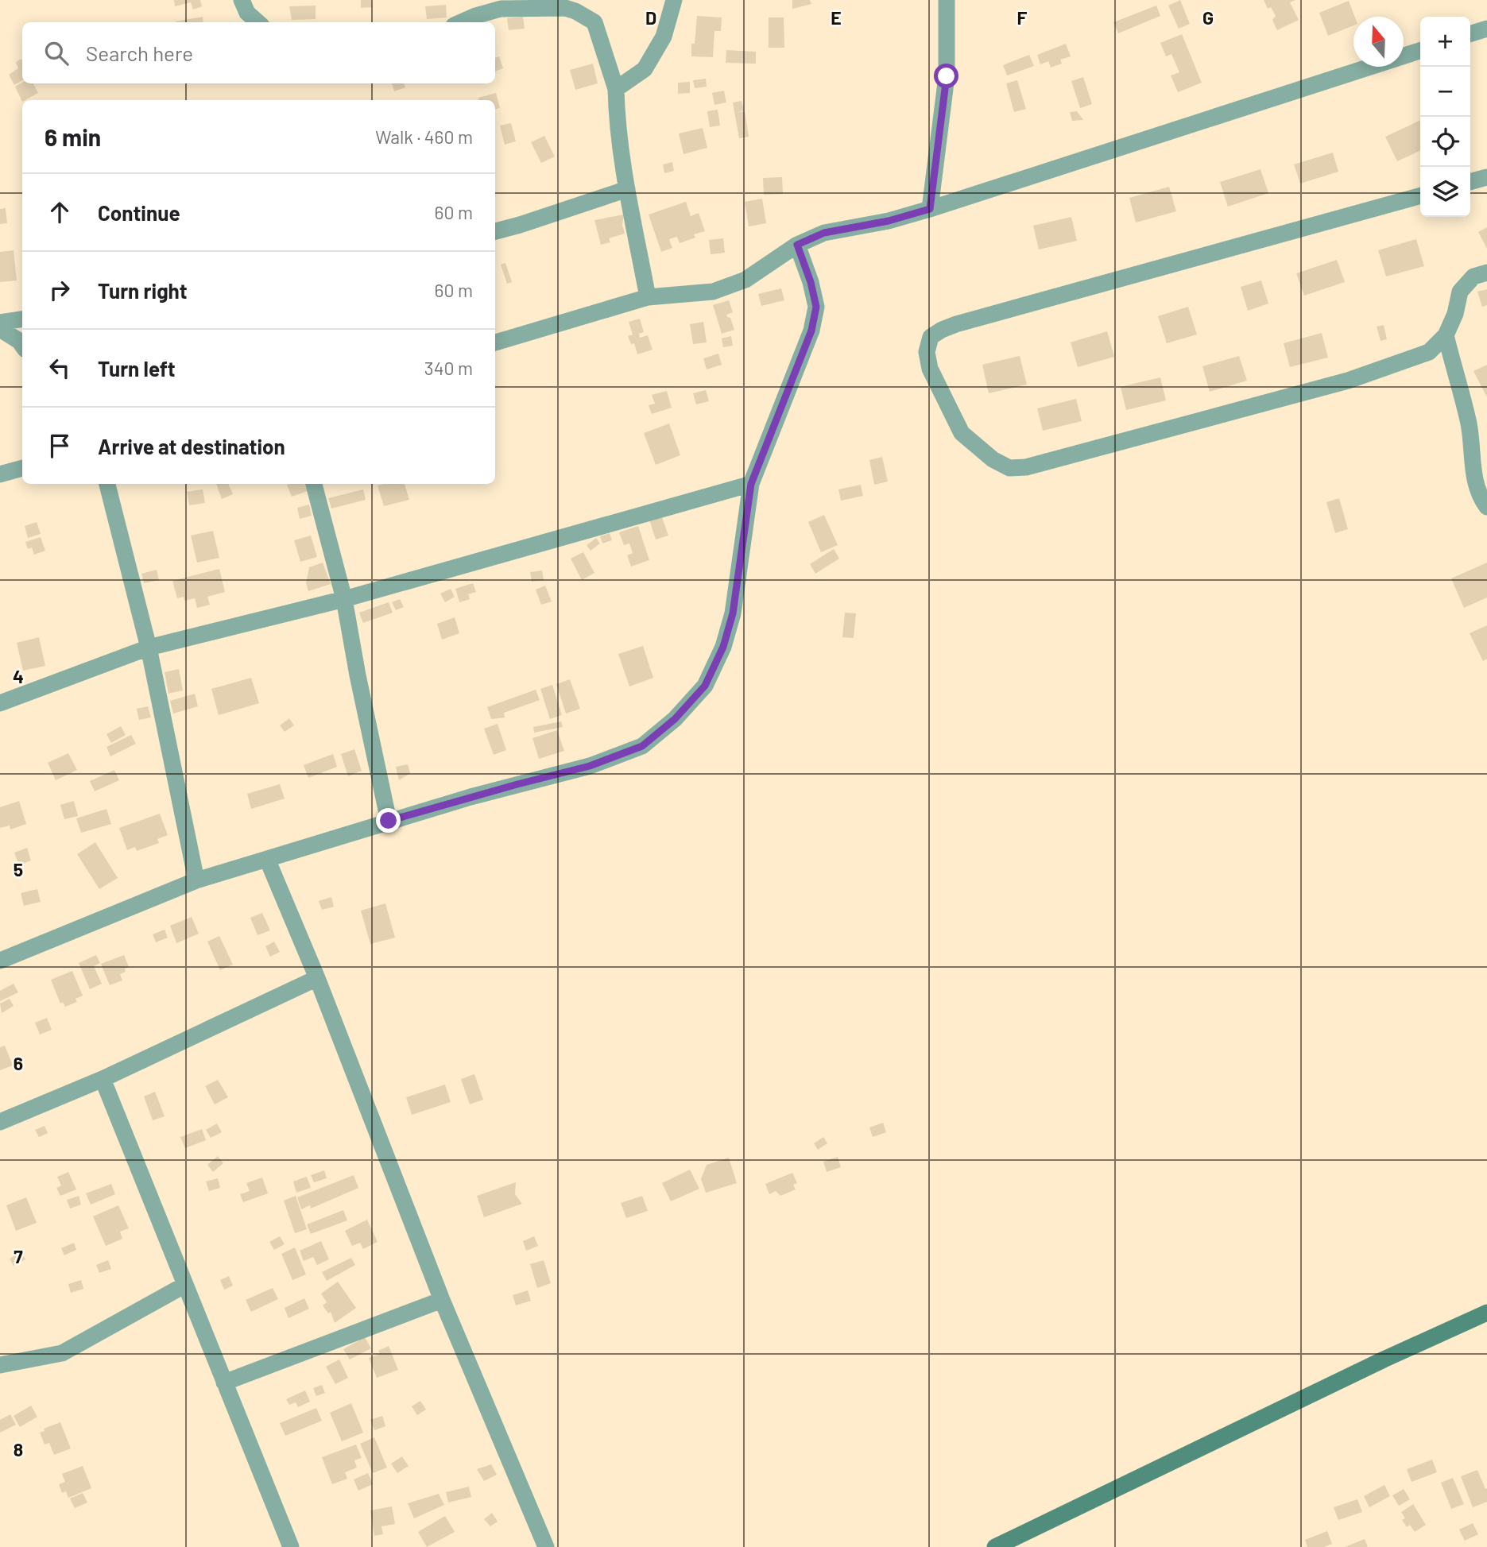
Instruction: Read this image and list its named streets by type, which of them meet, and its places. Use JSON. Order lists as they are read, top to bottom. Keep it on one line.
{"north":"top","page":{"map_buttons":["+","−"],"search":"Search here","heading":["6 min","Walk · 460 m"],"list":[["Continue","60 m"],["Turn right","60 m"],["Turn left","340 m"],"Arrive at destination"]},"grid":{"columns":["D","E","F","G"],"rows":["4","5","6","7","8"]}}
